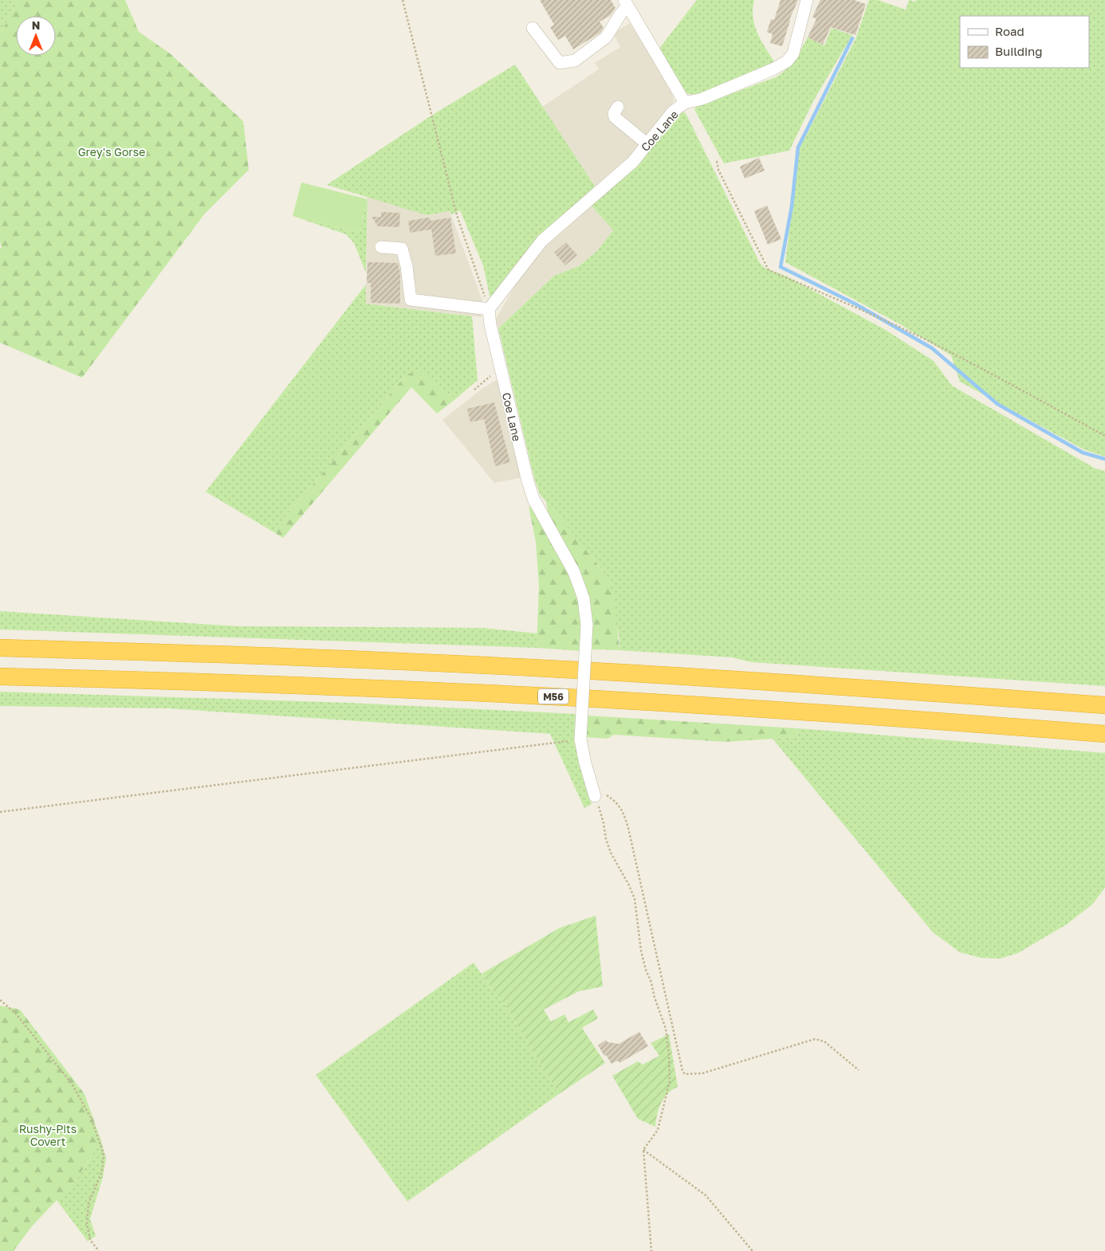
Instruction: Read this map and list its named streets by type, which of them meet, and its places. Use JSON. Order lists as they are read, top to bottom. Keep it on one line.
{"streets":{"highway":["M56"],"street":["Coe Lane"]},"parks":["Grey's Gorse","Rushy-Pits Covert"],"legend":["Road","Building"],"north":"top"}
